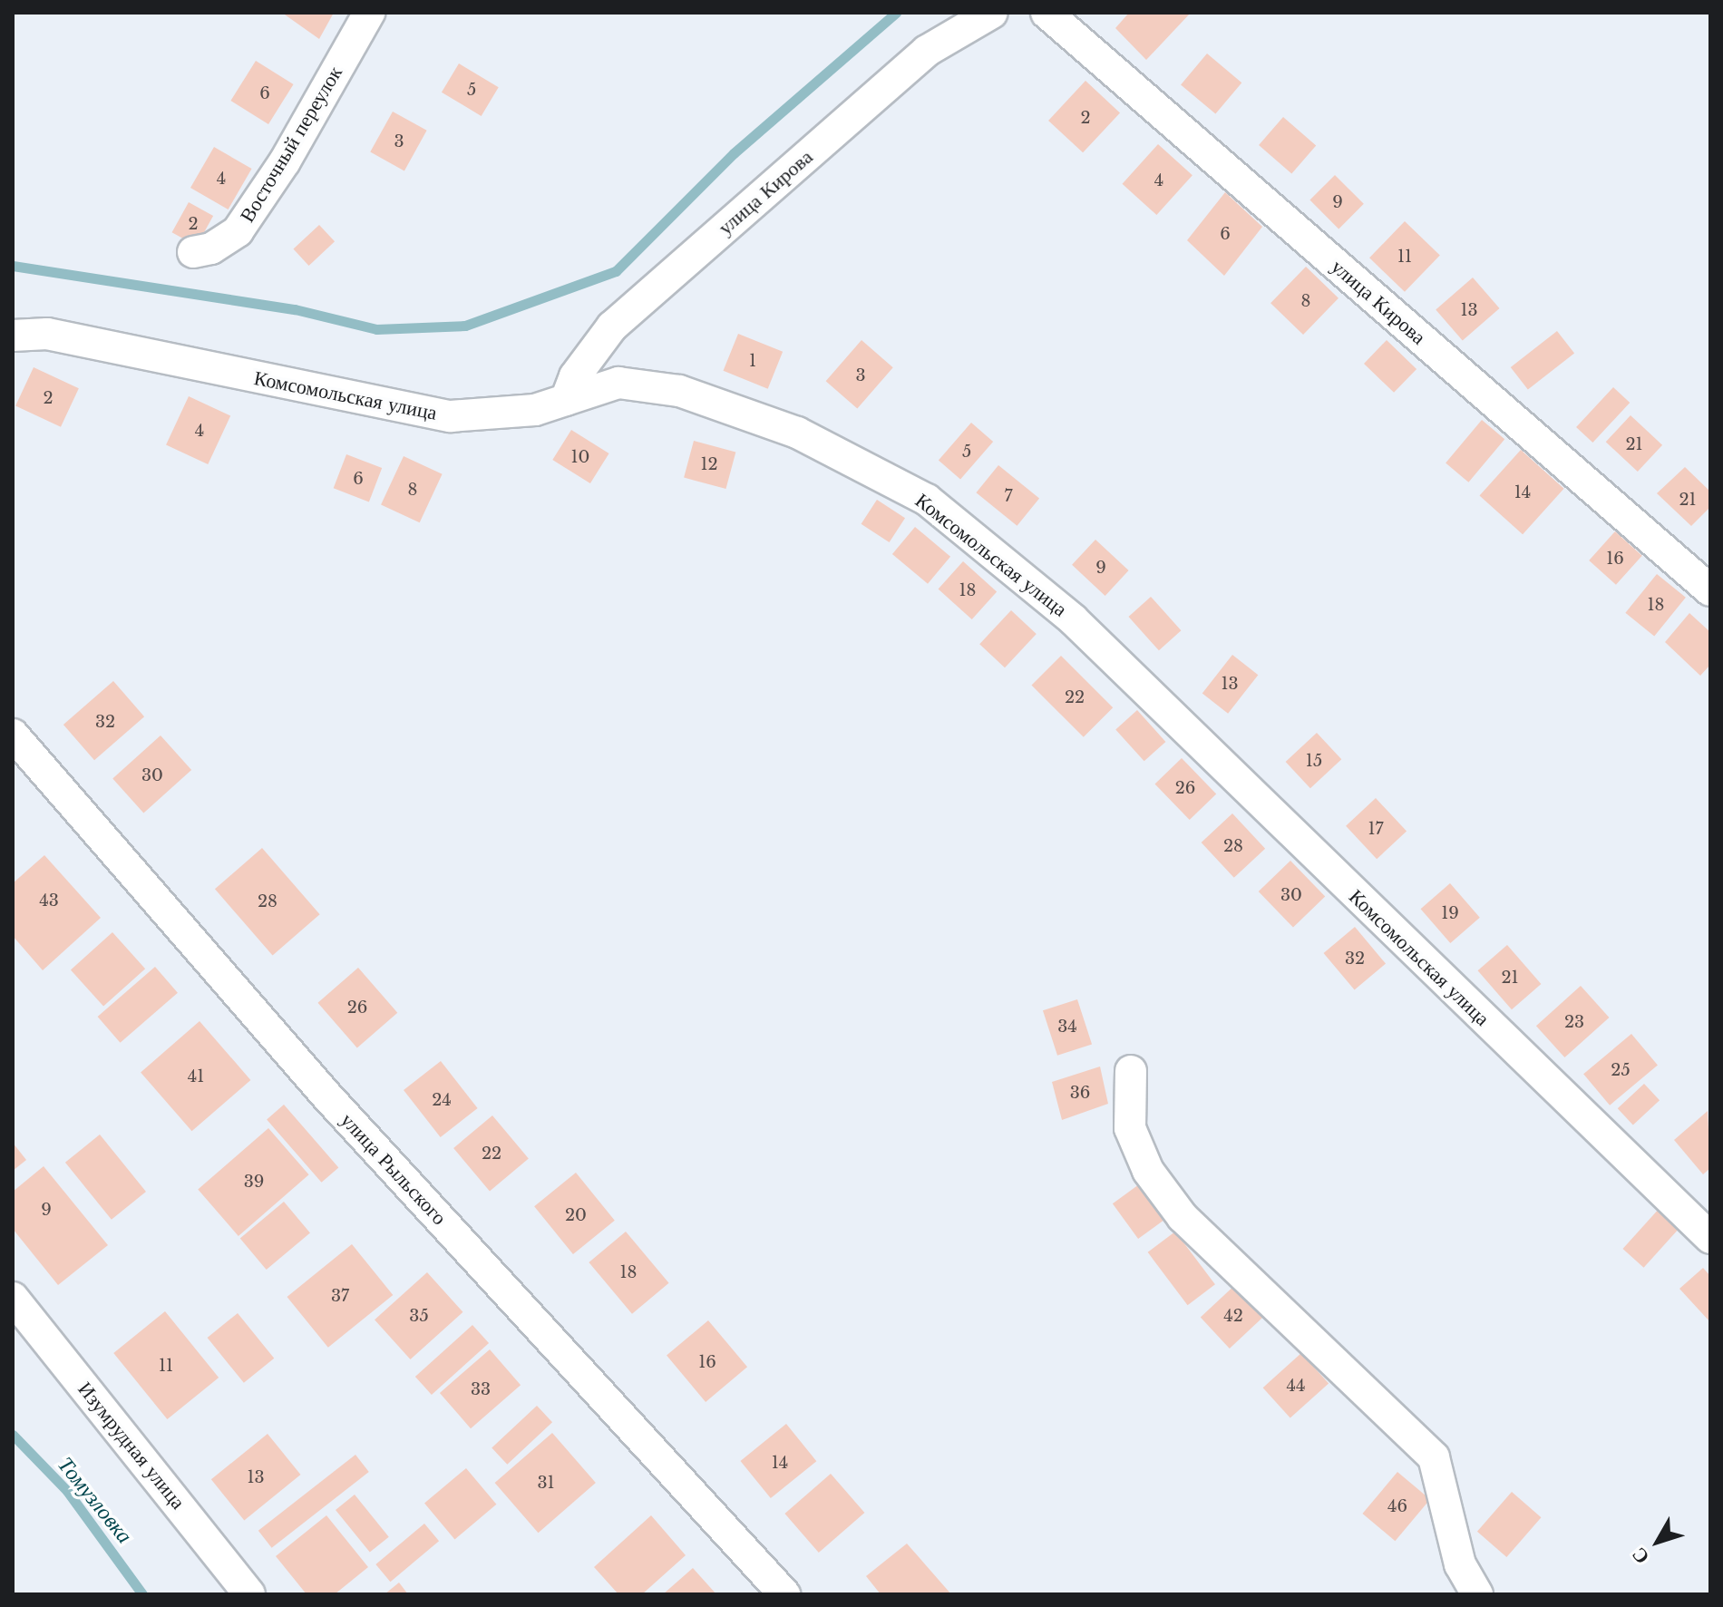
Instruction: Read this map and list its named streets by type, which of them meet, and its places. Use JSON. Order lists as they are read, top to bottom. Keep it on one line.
{"streets":{"street":["Восточный переулок","улица Кирова","Комсомольская улица","улица Рыльского","Изумрудная улица"]},"crossings":[["улица Кирова","Комсомольская улица"]],"water":["Томузловка"],"house_numbers":["5","6","2","3","4","4","9","2","6","11","8","13","1","3","2","4","21","5","10","12","6","8","14","7","21","16","9","18","18","13","22","32","15","30","26","17","28","30","43","28","19","32","21","26","23","34","25","41","36","24","22","39","9","20","18","37","35","42","16","11","44","33","14","13","31","46"],"north":"bottom left"}
